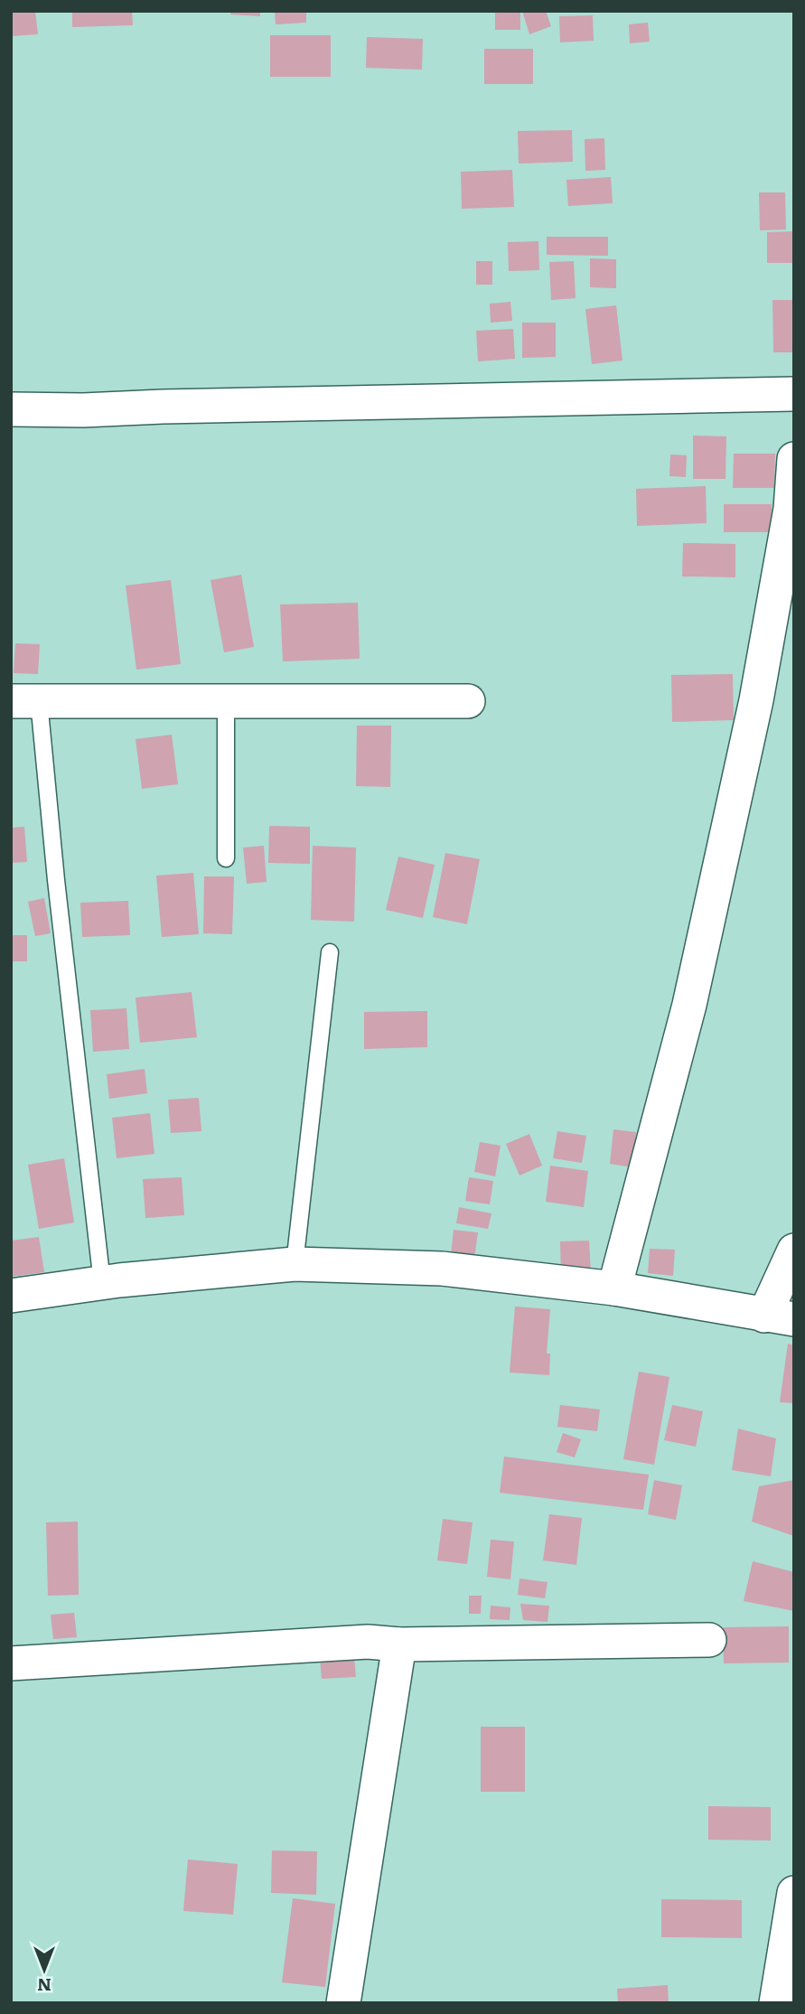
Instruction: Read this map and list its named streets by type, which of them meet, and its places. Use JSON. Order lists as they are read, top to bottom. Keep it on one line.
{"north":"bottom"}
